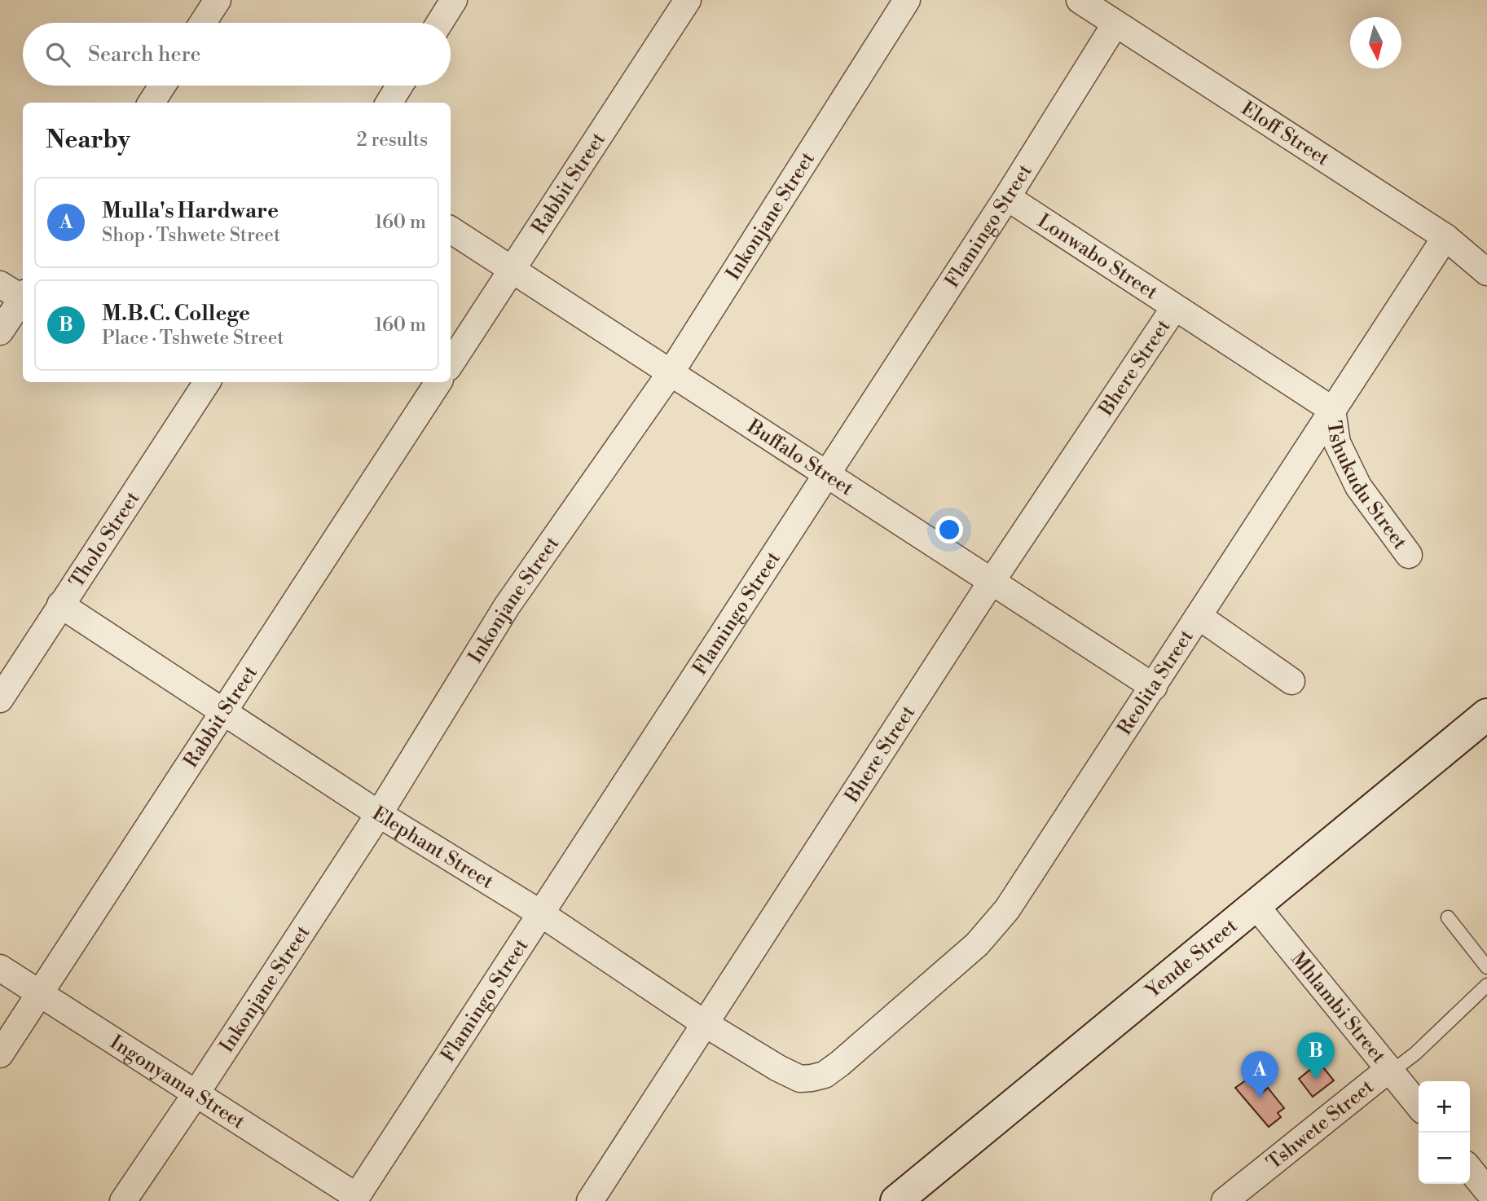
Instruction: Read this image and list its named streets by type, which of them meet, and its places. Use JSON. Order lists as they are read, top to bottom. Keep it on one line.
{"streets":{"street":["Eloff Street","Rabbit Street","Inkonjane Street","Flamingo Street","Lonwabo Street","Bhere Street","Buffalo Street","Tshukudu Street","Tholo Street","Reolita Street","Elephant Street","Yende Street","Mhlambi Street","Ingonyama Street","Tshwete Street"]},"crossings":[["Eloff Street","Flamingo Street"],["Eloff Street","Reolita Street"],["Rabbit Street","Buffalo Street"],["Rabbit Street","Elephant Street"],["Rabbit Street","Ingonyama Street"],["Inkonjane Street","Buffalo Street"],["Inkonjane Street","Elephant Street"],["Inkonjane Street","Ingonyama Street"],["Flamingo Street","Lonwabo Street"],["Flamingo Street","Buffalo Street"],["Flamingo Street","Elephant Street"],["Flamingo Street","Ingonyama Street"],["Lonwabo Street","Bhere Street"],["Lonwabo Street","Tshukudu Street"],["Lonwabo Street","Reolita Street"],["Bhere Street","Buffalo Street"],["Bhere Street","Elephant Street"],["Buffalo Street","Reolita Street"],["Tshukudu Street","Reolita Street"],["Tholo Street","Elephant Street"],["Reolita Street","Elephant Street"],["Yende Street","Mhlambi Street"],["Mhlambi Street","Tshwete Street"]],"north":"bottom","page":{"search":"Search here","heading":["Nearby","2 results"],"list":[{"mark":"A","name":"Mulla's Hardware","note":"Shop · Tshwete Street","value":"160 m"},{"mark":"B","name":"M.B.C. College","note":"Place · Tshwete Street","value":"160 m"}],"pins":["B","A"],"map_buttons":["+","−"]}}
